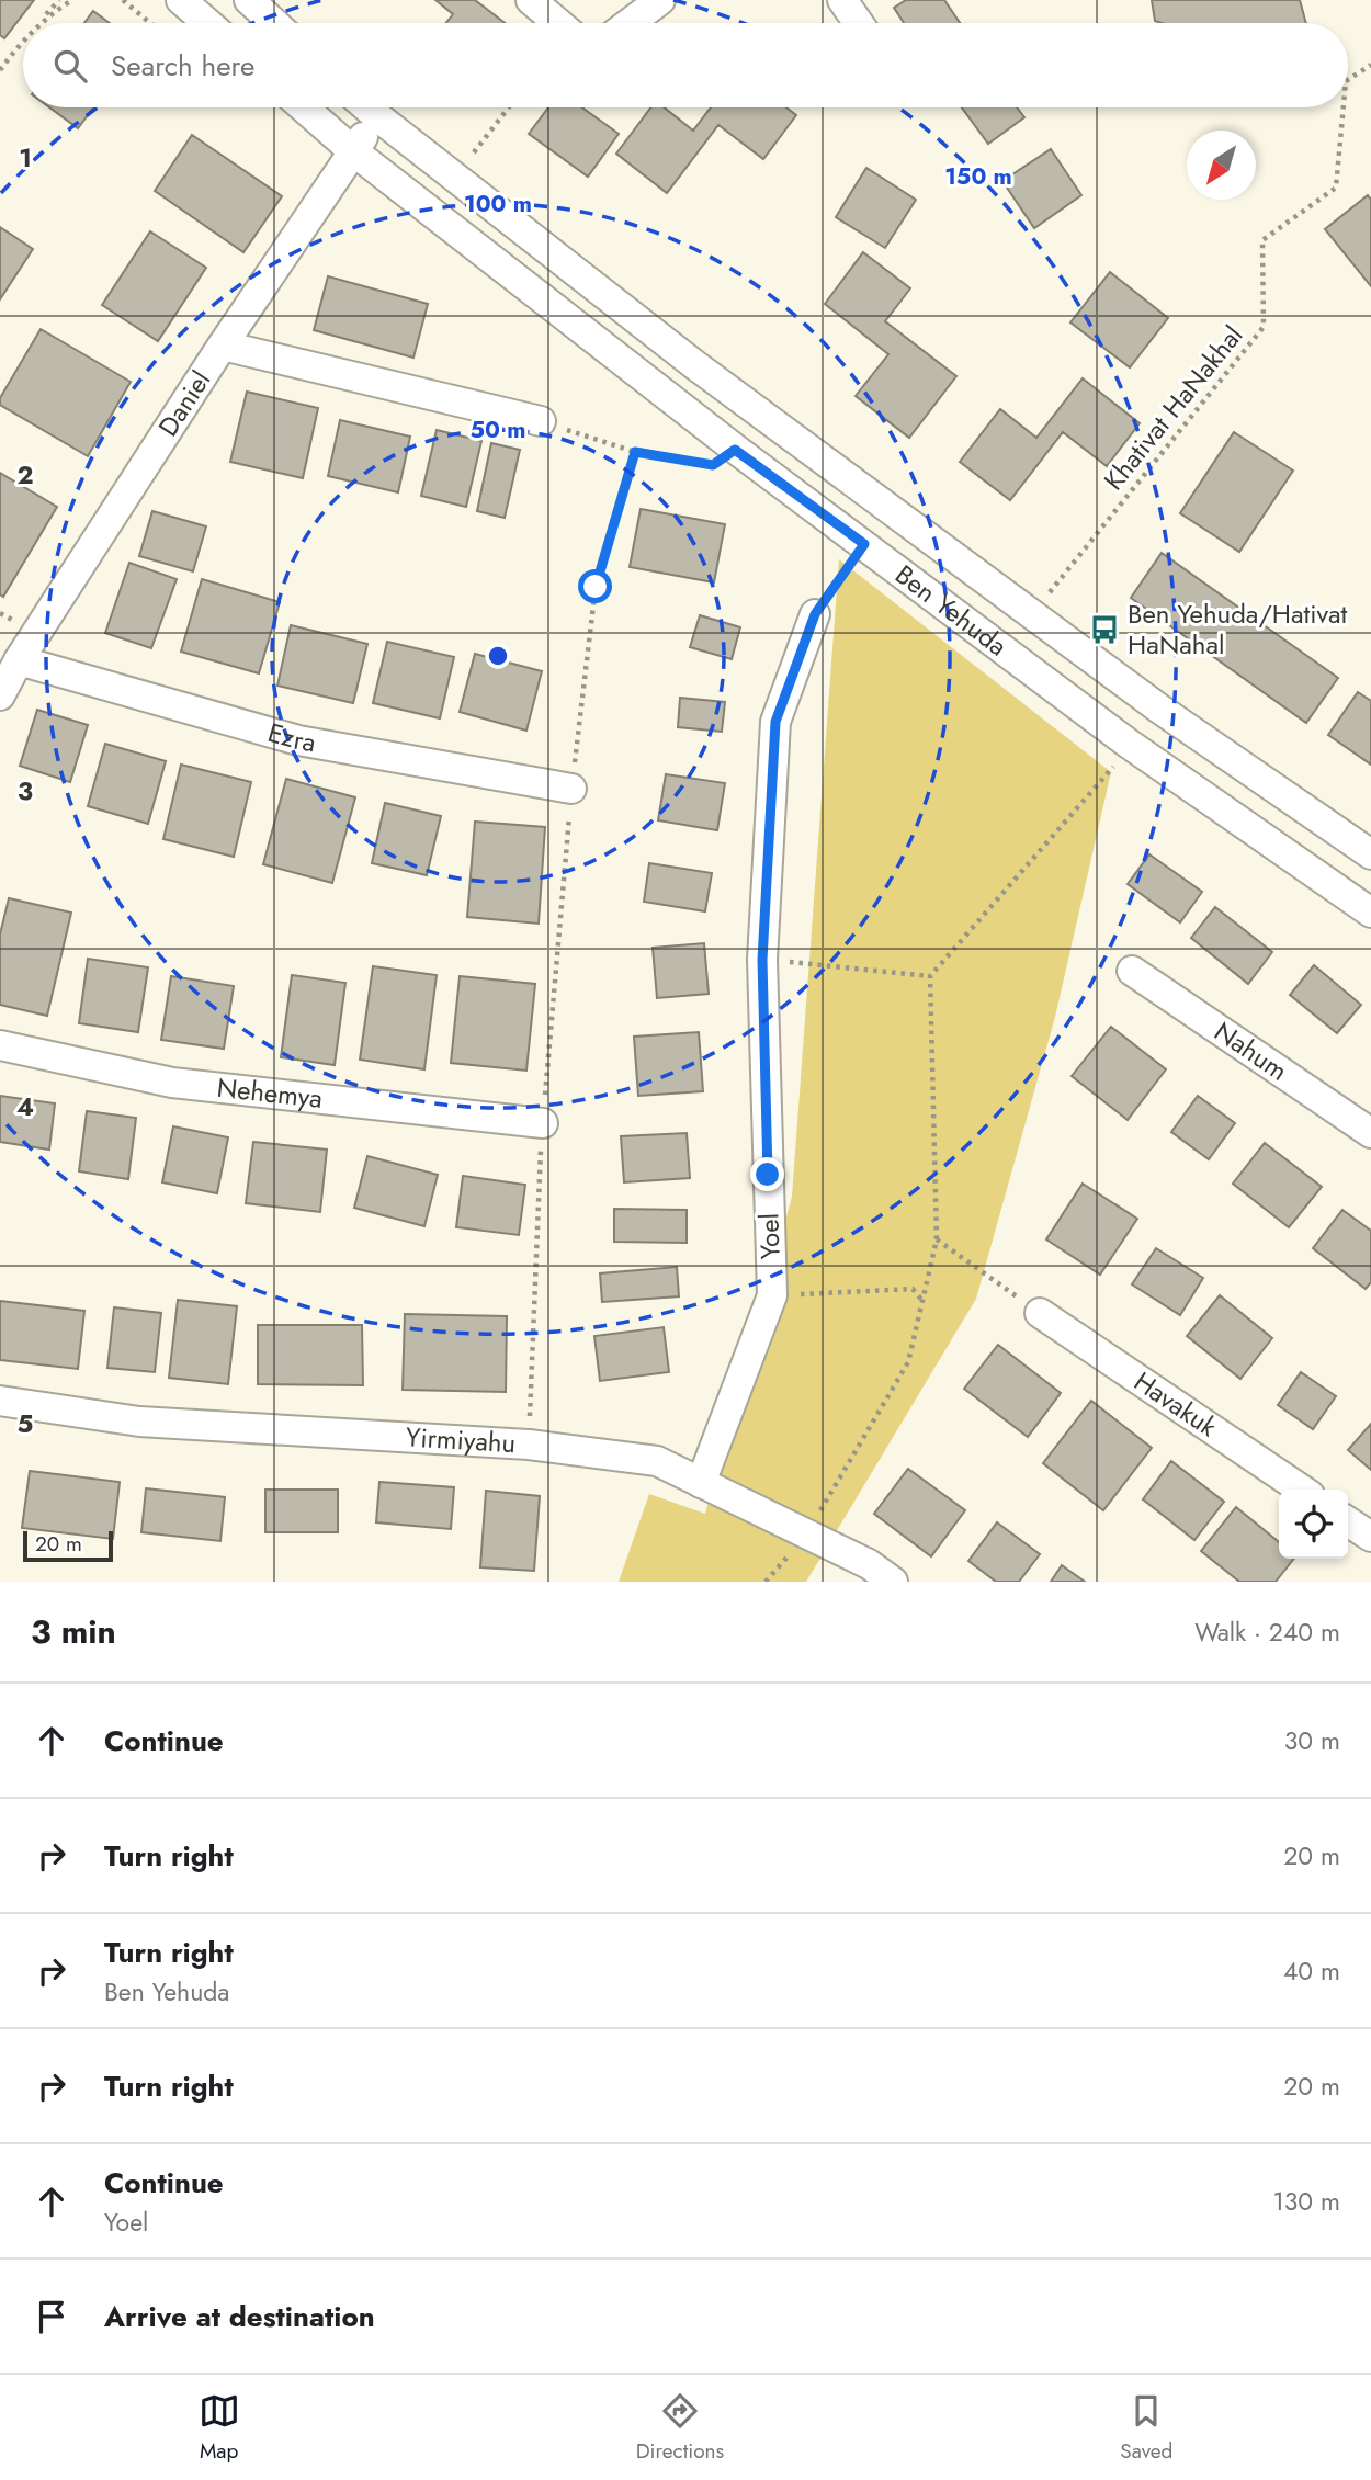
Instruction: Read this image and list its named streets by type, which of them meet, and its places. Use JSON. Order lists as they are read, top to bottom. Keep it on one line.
{"streets":{"street":["Daniel","Ben Yehuda","Ezra","Nahum","Nehemya","Yoel","Havakuk","Yirmiyahu"],"path":["Khativat HaNakhal"]},"crossings":[["Daniel","Ben Yehuda"],["Daniel","Ezra"],["Khativat HaNakhal","Ben Yehuda"],["Yoel","Yirmiyahu"]],"places":{"bus stop":["Ben Yehuda/Hativat HaNahal"]},"scale_bar":"20 m","north":"bottom left","page":{"search":"Search here","scale":"20 m","heading":["3 min","Walk · 240 m"],"list":[["Continue","30 m"],["Turn right","20 m"],["Turn right","Ben Yehuda","40 m"],["Turn right","20 m"],["Continue","Yoel","130 m"],"Arrive at destination"],"nav":["Map","Directions","Saved"]},"grid":{"rows":["1","2","3","4","5"]},"rings":["150 m","100 m","50 m"]}
